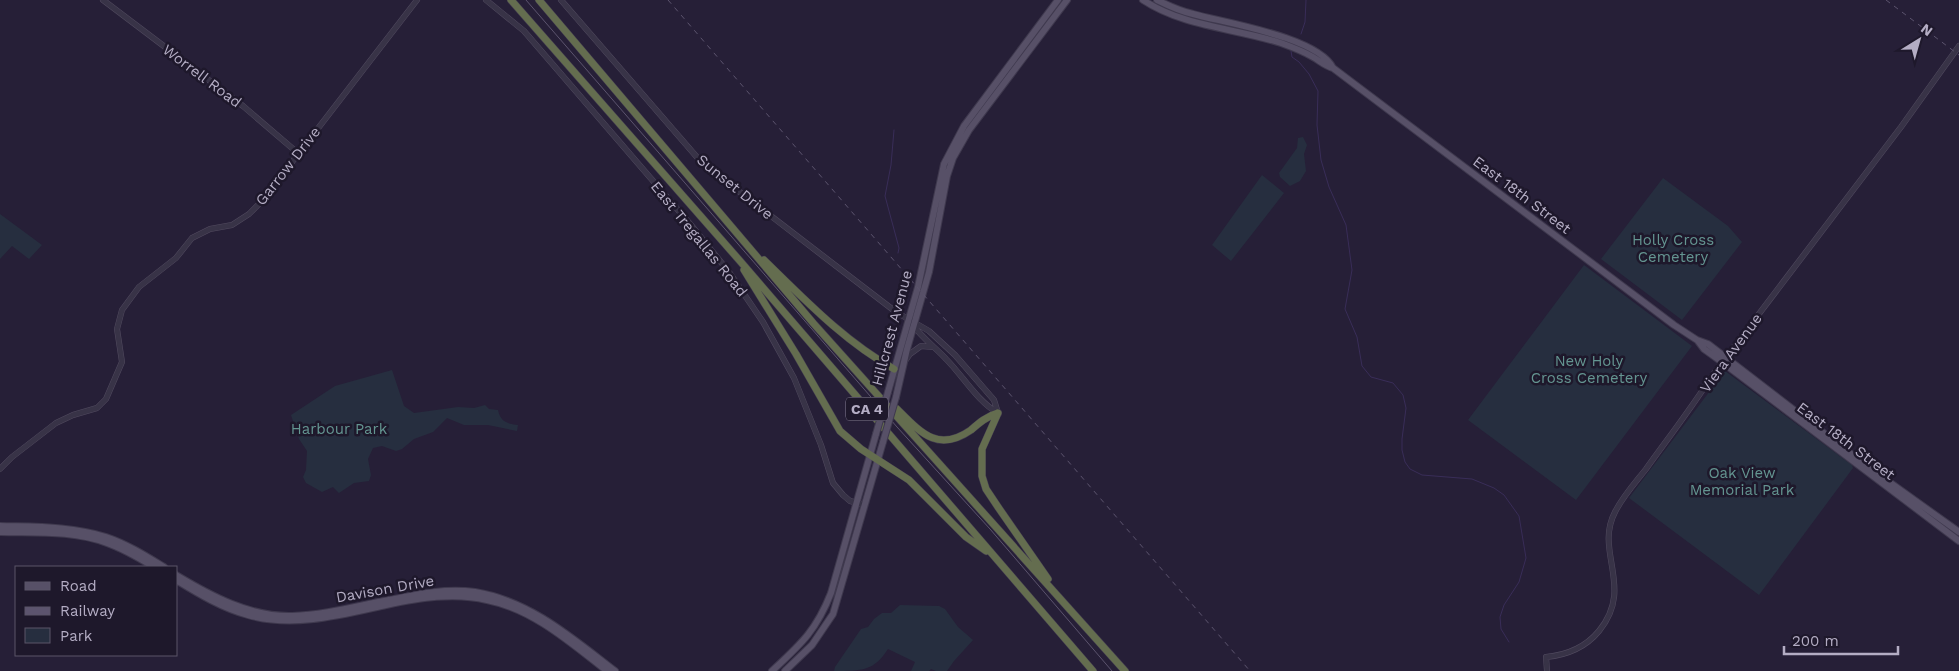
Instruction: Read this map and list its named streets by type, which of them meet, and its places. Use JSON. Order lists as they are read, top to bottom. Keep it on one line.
{"streets":{"highway":["CA 4"],"main road":["East 18th Street","Hillcrest Avenue","Davison Drive"],"street":["Worrell Road","Garrow Drive","Sunset Drive","East Tregallas Road","Viera Avenue"]},"crossings":[["Worrell Road","Garrow Drive"],["Sunset Drive","Hillcrest Avenue"],["East 18th Street","Viera Avenue"],["East Tregallas Road","Hillcrest Avenue"]],"parks":["Holly Cross Cemetery","New Holy Cross Cemetery","Harbour Park","Oak View Memorial Park"],"legend":["Road","Railway","Park"],"scale_bar":"200 m","north":"top right"}
